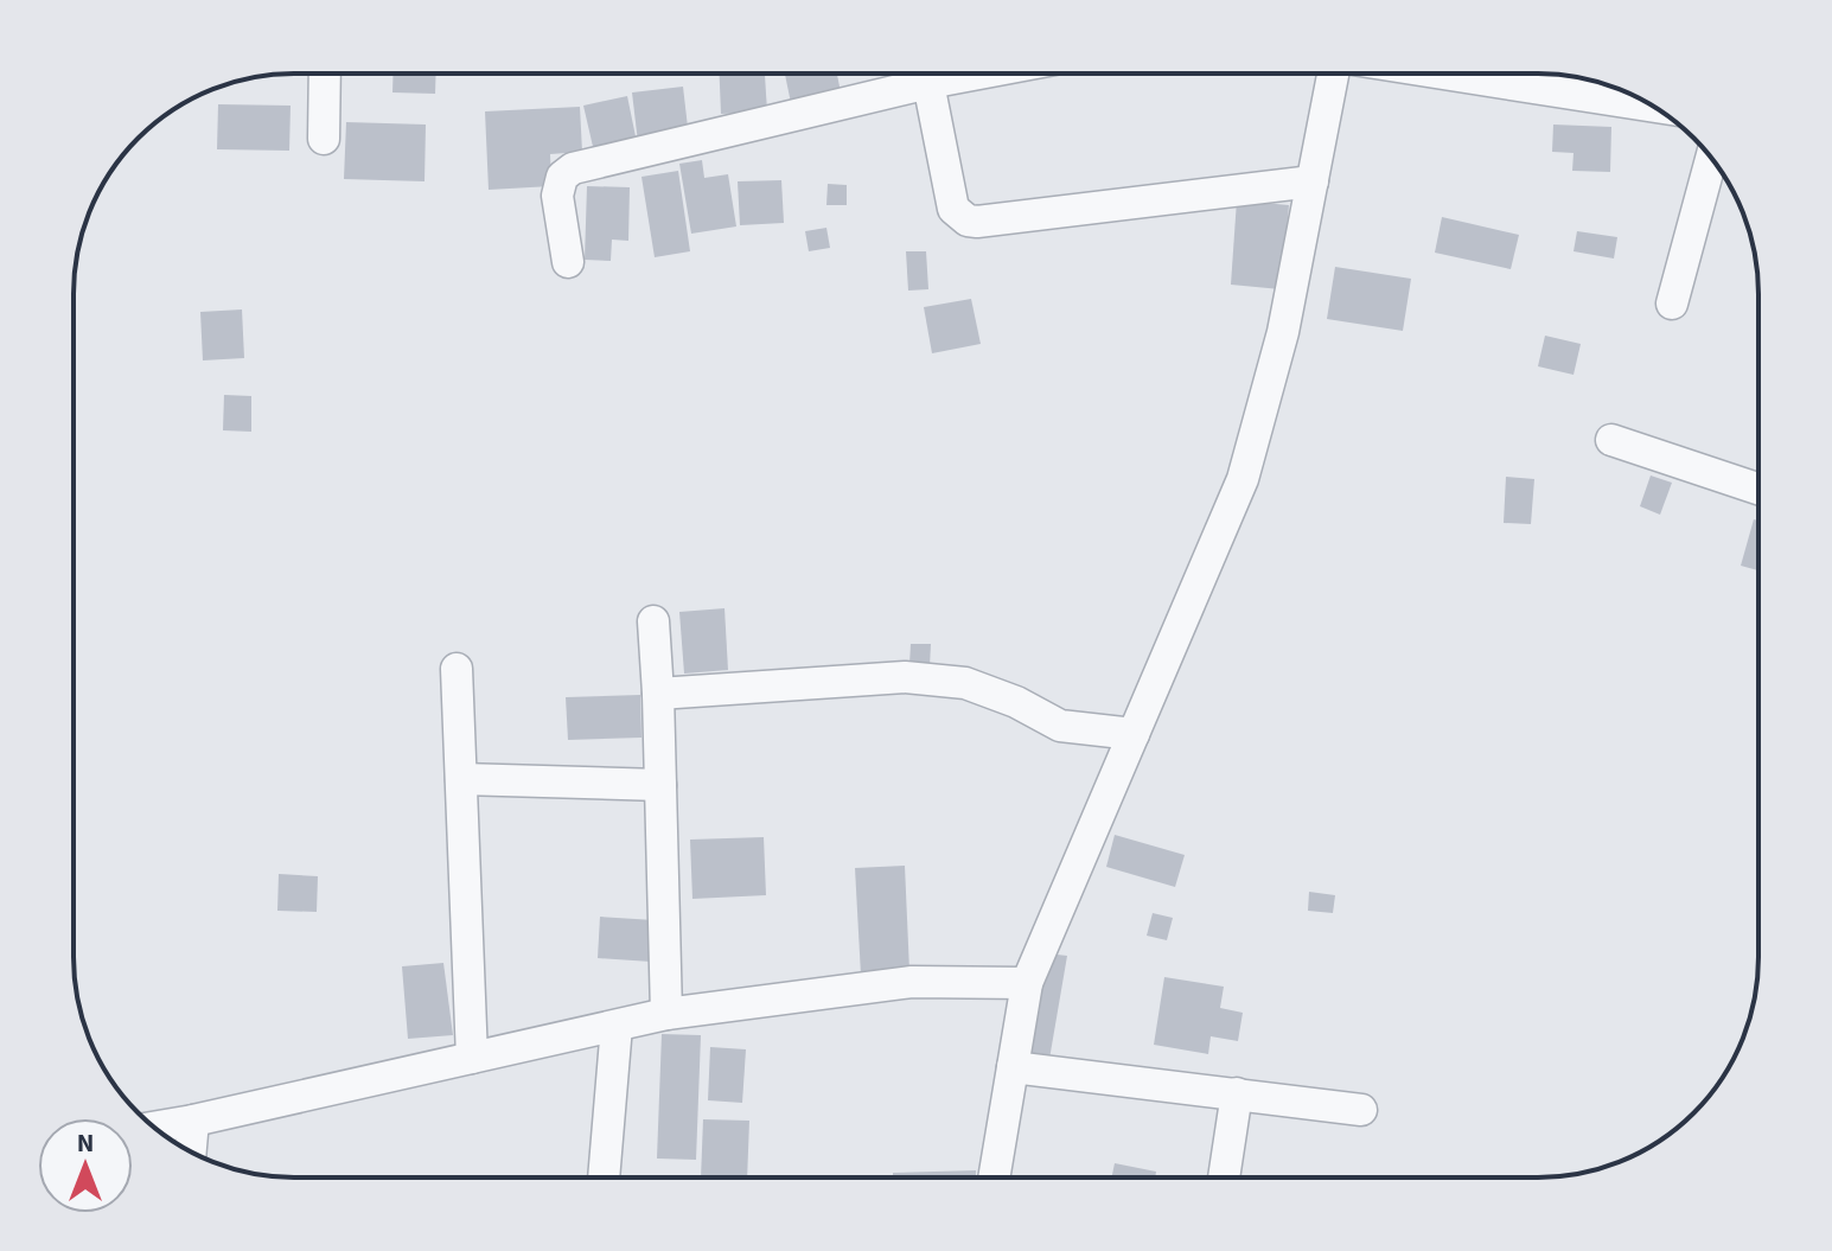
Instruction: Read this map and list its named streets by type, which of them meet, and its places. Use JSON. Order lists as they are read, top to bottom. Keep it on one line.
{"north":"top"}
